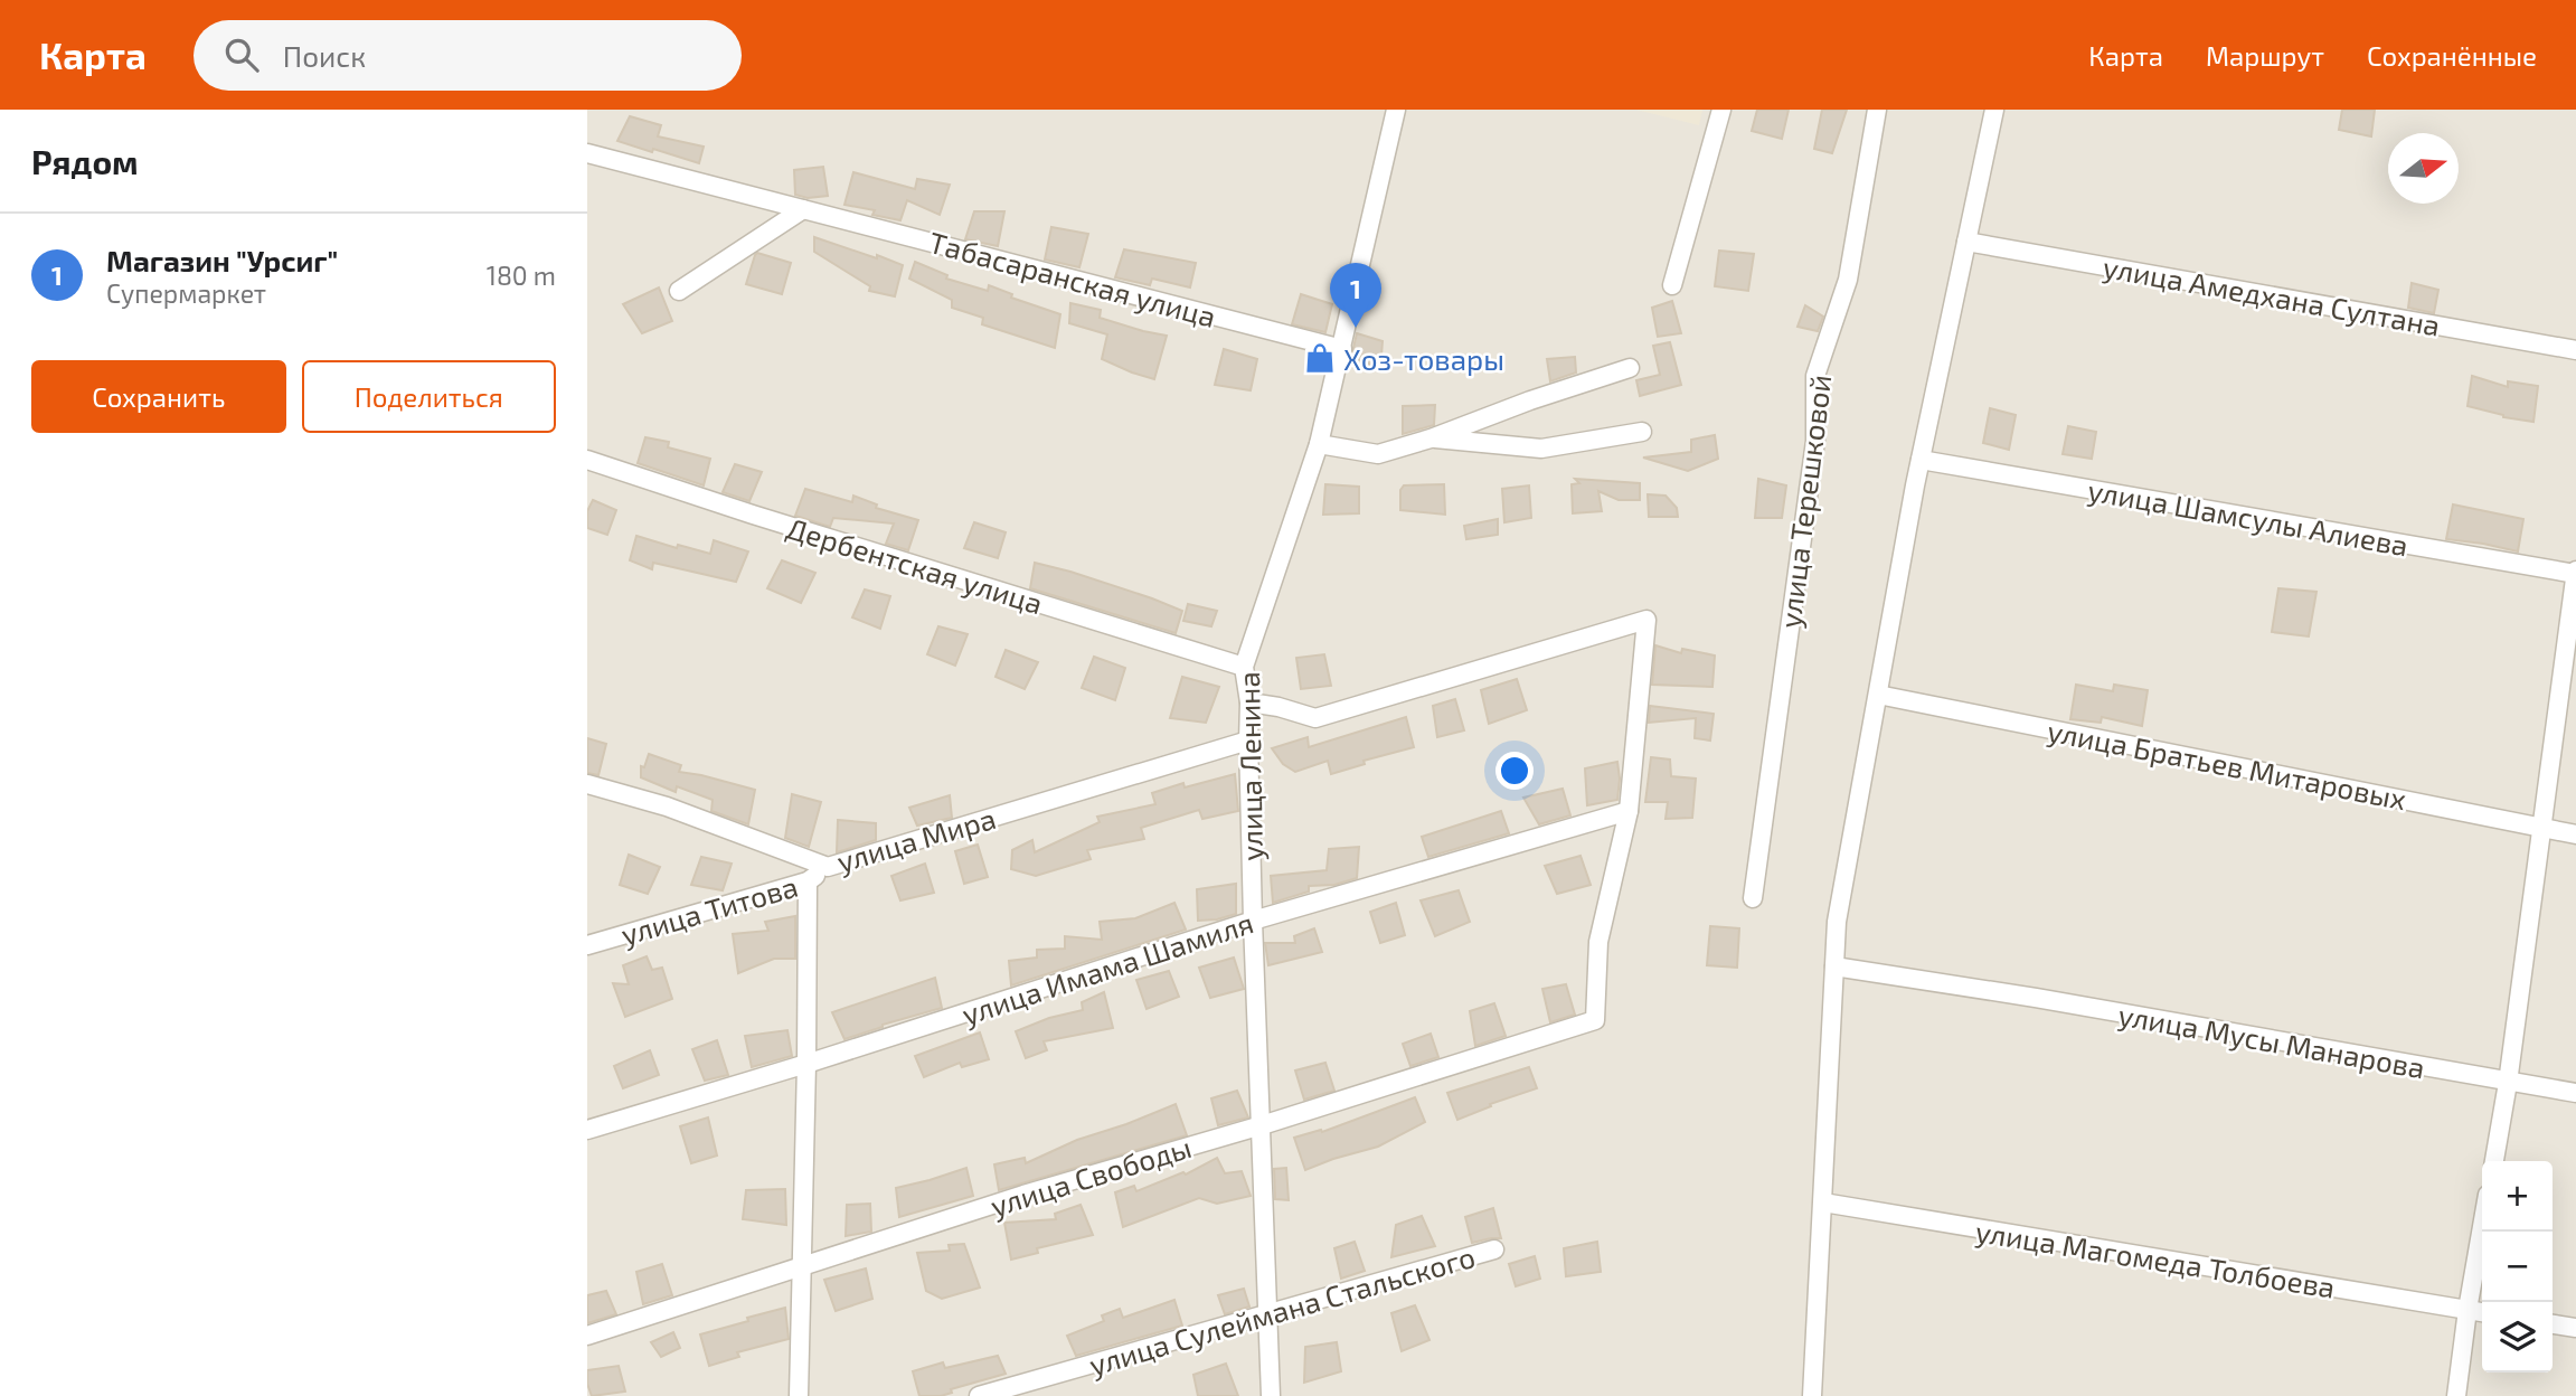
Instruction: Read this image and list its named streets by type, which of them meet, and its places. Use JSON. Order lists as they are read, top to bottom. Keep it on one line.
{"streets":{"street":["Табасаранская улица","улица Амедхана Султана","улица Терешковой","улица Шамсулы Алиева","Дербентская улица","улица Братьев Митаровых","улица Ленина","улица Мира","улица Титова","улица Имама Шамиля","улица Мусы Манарова","улица Свободы","улица Магомеда Толбоева","улица Сулеймана Стальского"]},"crossings":[["Табасаранская улица","улица Ленина"],["Дербентская улица","улица Ленина"],["улица Ленина","улица Мира"],["улица Ленина","улица Имама Шамиля"],["улица Ленина","улица Свободы"],["улица Ленина","улица Сулеймана Стальского"],["улица Мира","улица Титова"],["улица Имама Шамиля","улица Свободы"]],"places":{"shop":["Хоз-товары"]},"north":"right","page":{"header":"Карта","search":"Поиск","nav":["Карта","Маршрут","Сохранённые"],"heading":"Рядом","list":[{"mark":"1","name":"Магазин \"Урсиг\"","note":"Супермаркет","value":"180 m"}],"pins":"1","buttons":["Сохранить","Поделиться"],"map_buttons":["+","−"]}}
